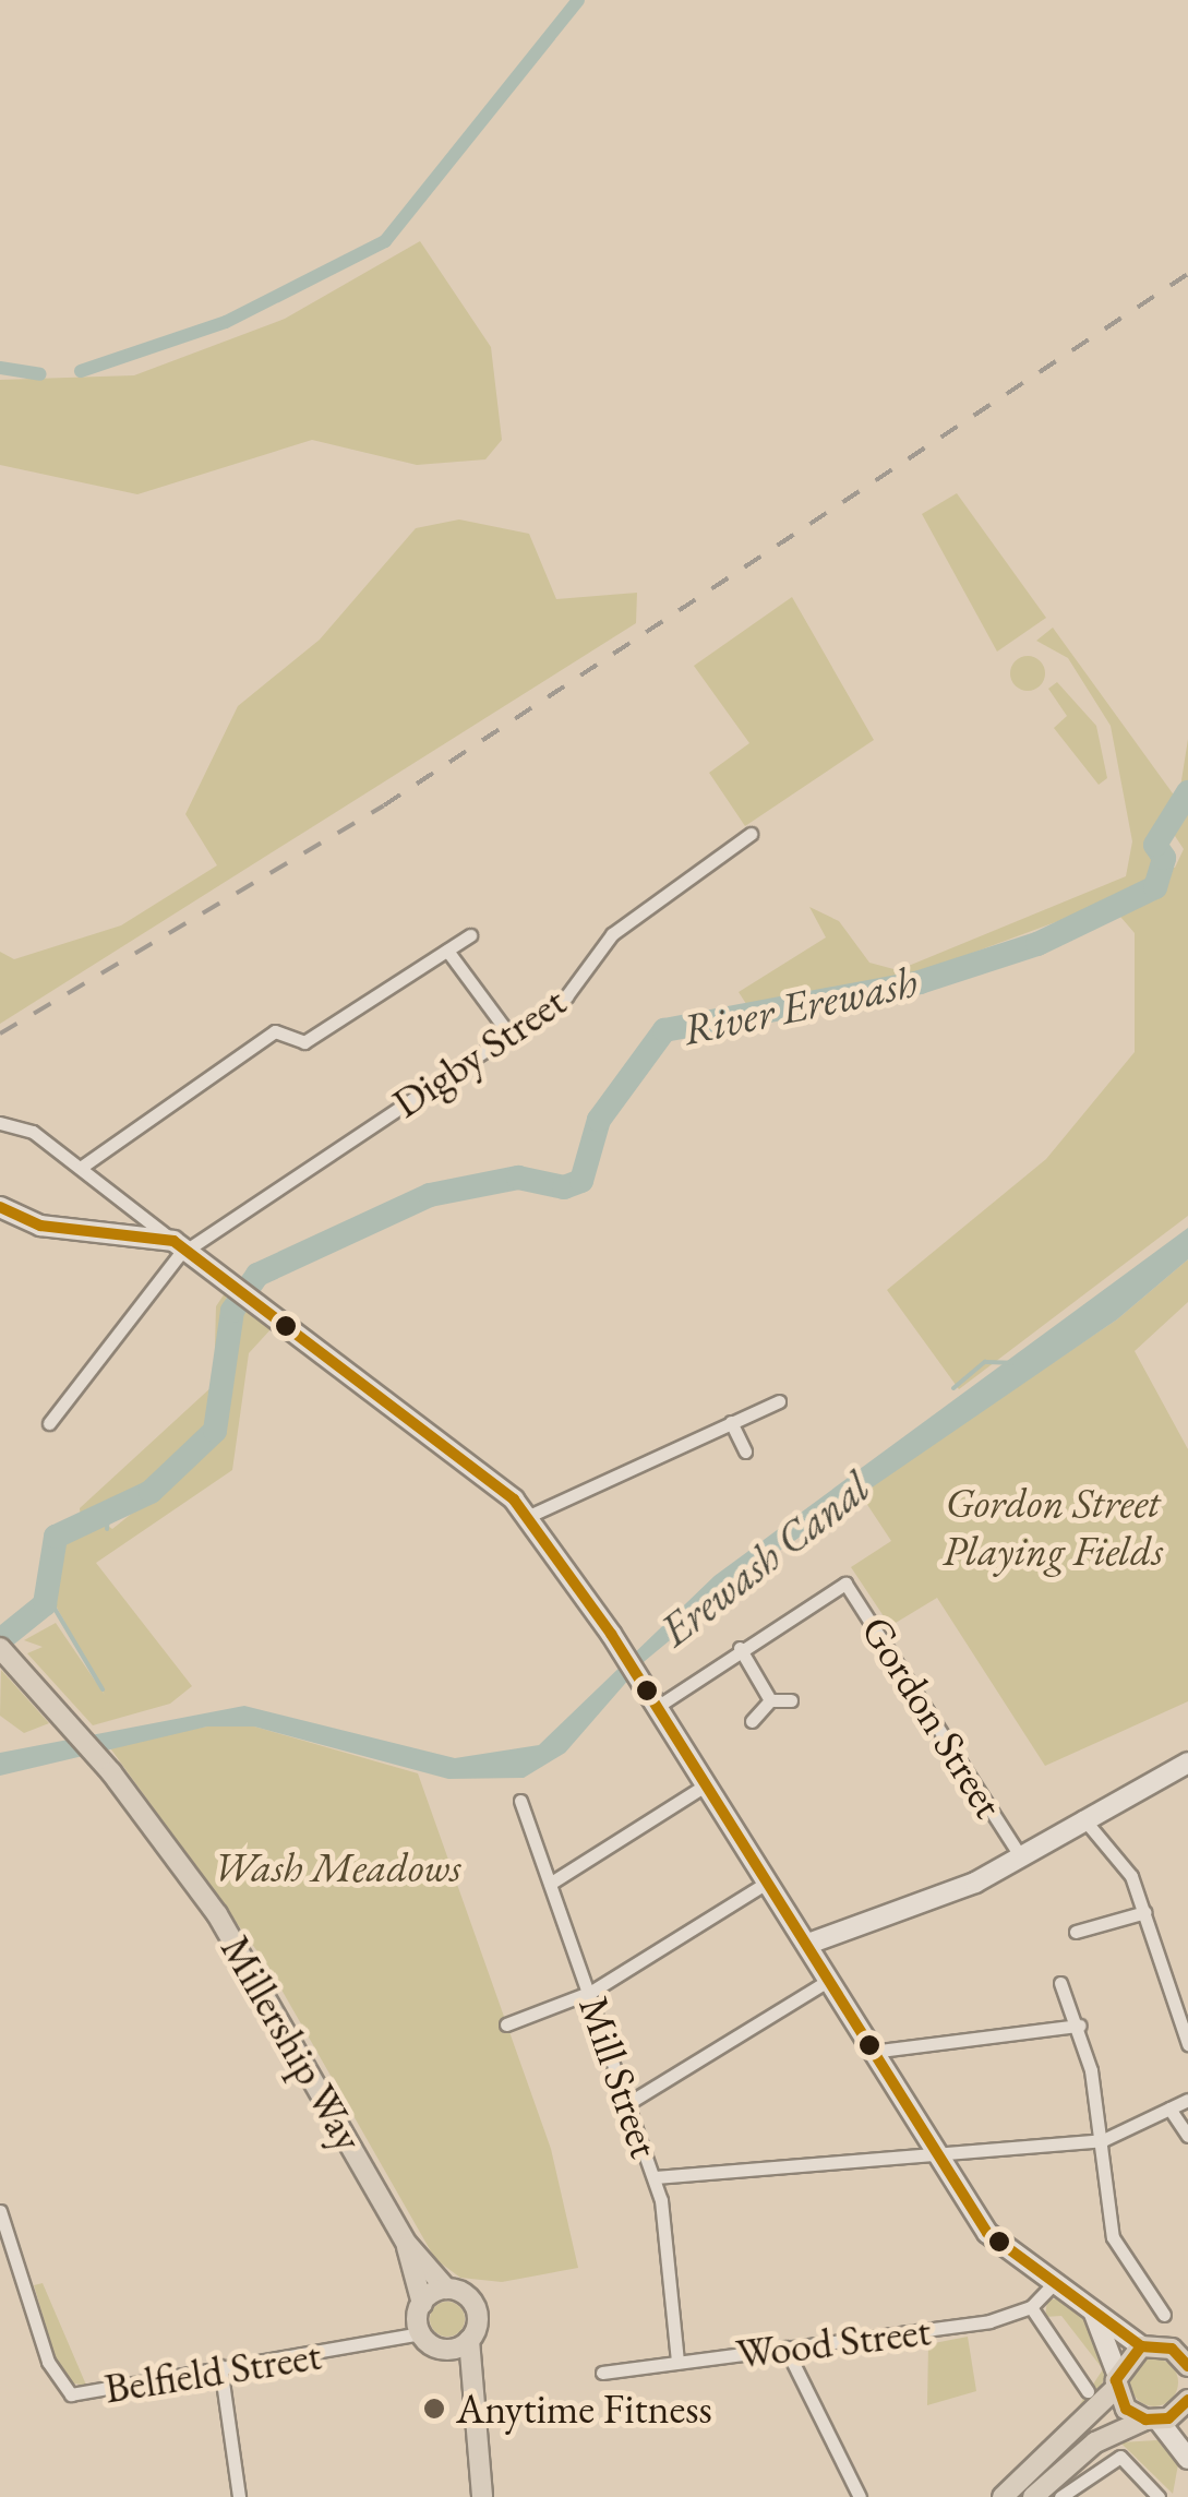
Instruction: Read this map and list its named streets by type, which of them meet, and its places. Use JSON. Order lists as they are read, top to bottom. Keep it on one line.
{"streets":{"main road":["Millership Way"],"street":["Digby Street","Gordon Street","Mill Street","Wood Street","Belfield Street"]},"crossings":[["Millership Way","Belfield Street"],["Mill Street","Wood Street"]],"water":["River Erewash","Erewash Canal"],"parks":["Gordon Street Playing Fields","Wash Meadows"],"places":["Anytime Fitness"]}
